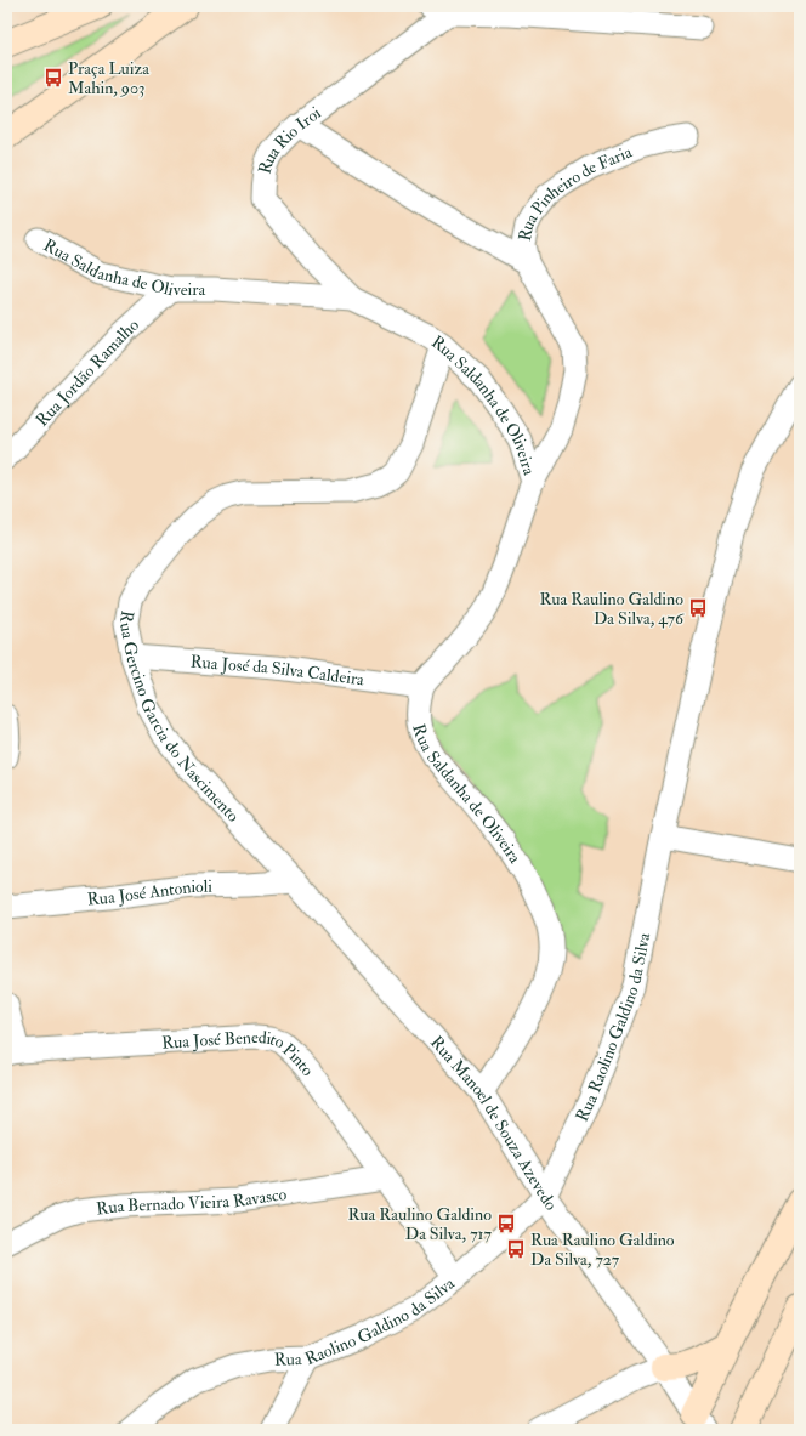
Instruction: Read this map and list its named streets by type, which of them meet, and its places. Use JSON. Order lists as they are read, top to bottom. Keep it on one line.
{"streets":{"street":["Rua Rio Iroi","Rua Pinheiro de Faria","Rua Saldanha de Oliveira","Rua Jordão Ramalho","Rua José da Silva Caldeira","Rua Gercino Garcia do Nascimento","Rua José Antonioli","Rua Raolino Galdino da Silva","Rua José Benedito Pinto","Rua Manoel de Souza Azevedo","Rua Bernado Vieira Ravasco"]},"crossings":[["Rua Rio Iroi","Rua Saldanha de Oliveira"],["Rua Pinheiro de Faria","Rua Saldanha de Oliveira"],["Rua Saldanha de Oliveira","Rua Jordão Ramalho"],["Rua Saldanha de Oliveira","Rua José da Silva Caldeira"],["Rua Saldanha de Oliveira","Rua Gercino Garcia do Nascimento"],["Rua Saldanha de Oliveira","Rua Manoel de Souza Azevedo"],["Rua José da Silva Caldeira","Rua Gercino Garcia do Nascimento"],["Rua Gercino Garcia do Nascimento","Rua José Antonioli"],["Rua Gercino Garcia do Nascimento","Rua Manoel de Souza Azevedo"],["Rua José Antonioli","Rua Manoel de Souza Azevedo"],["Rua Raolino Galdino da Silva","Rua José Benedito Pinto"],["Rua Raolino Galdino da Silva","Rua Manoel de Souza Azevedo"],["Rua José Benedito Pinto","Rua Bernado Vieira Ravasco"]],"places":{"bus stop":["Praça Luiza Mahin, 903","Rua Raulino Galdino Da Silva, 476","Rua Raulino Galdino Da Silva, 717","Rua Raulino Galdino Da Silva, 727"]}}
